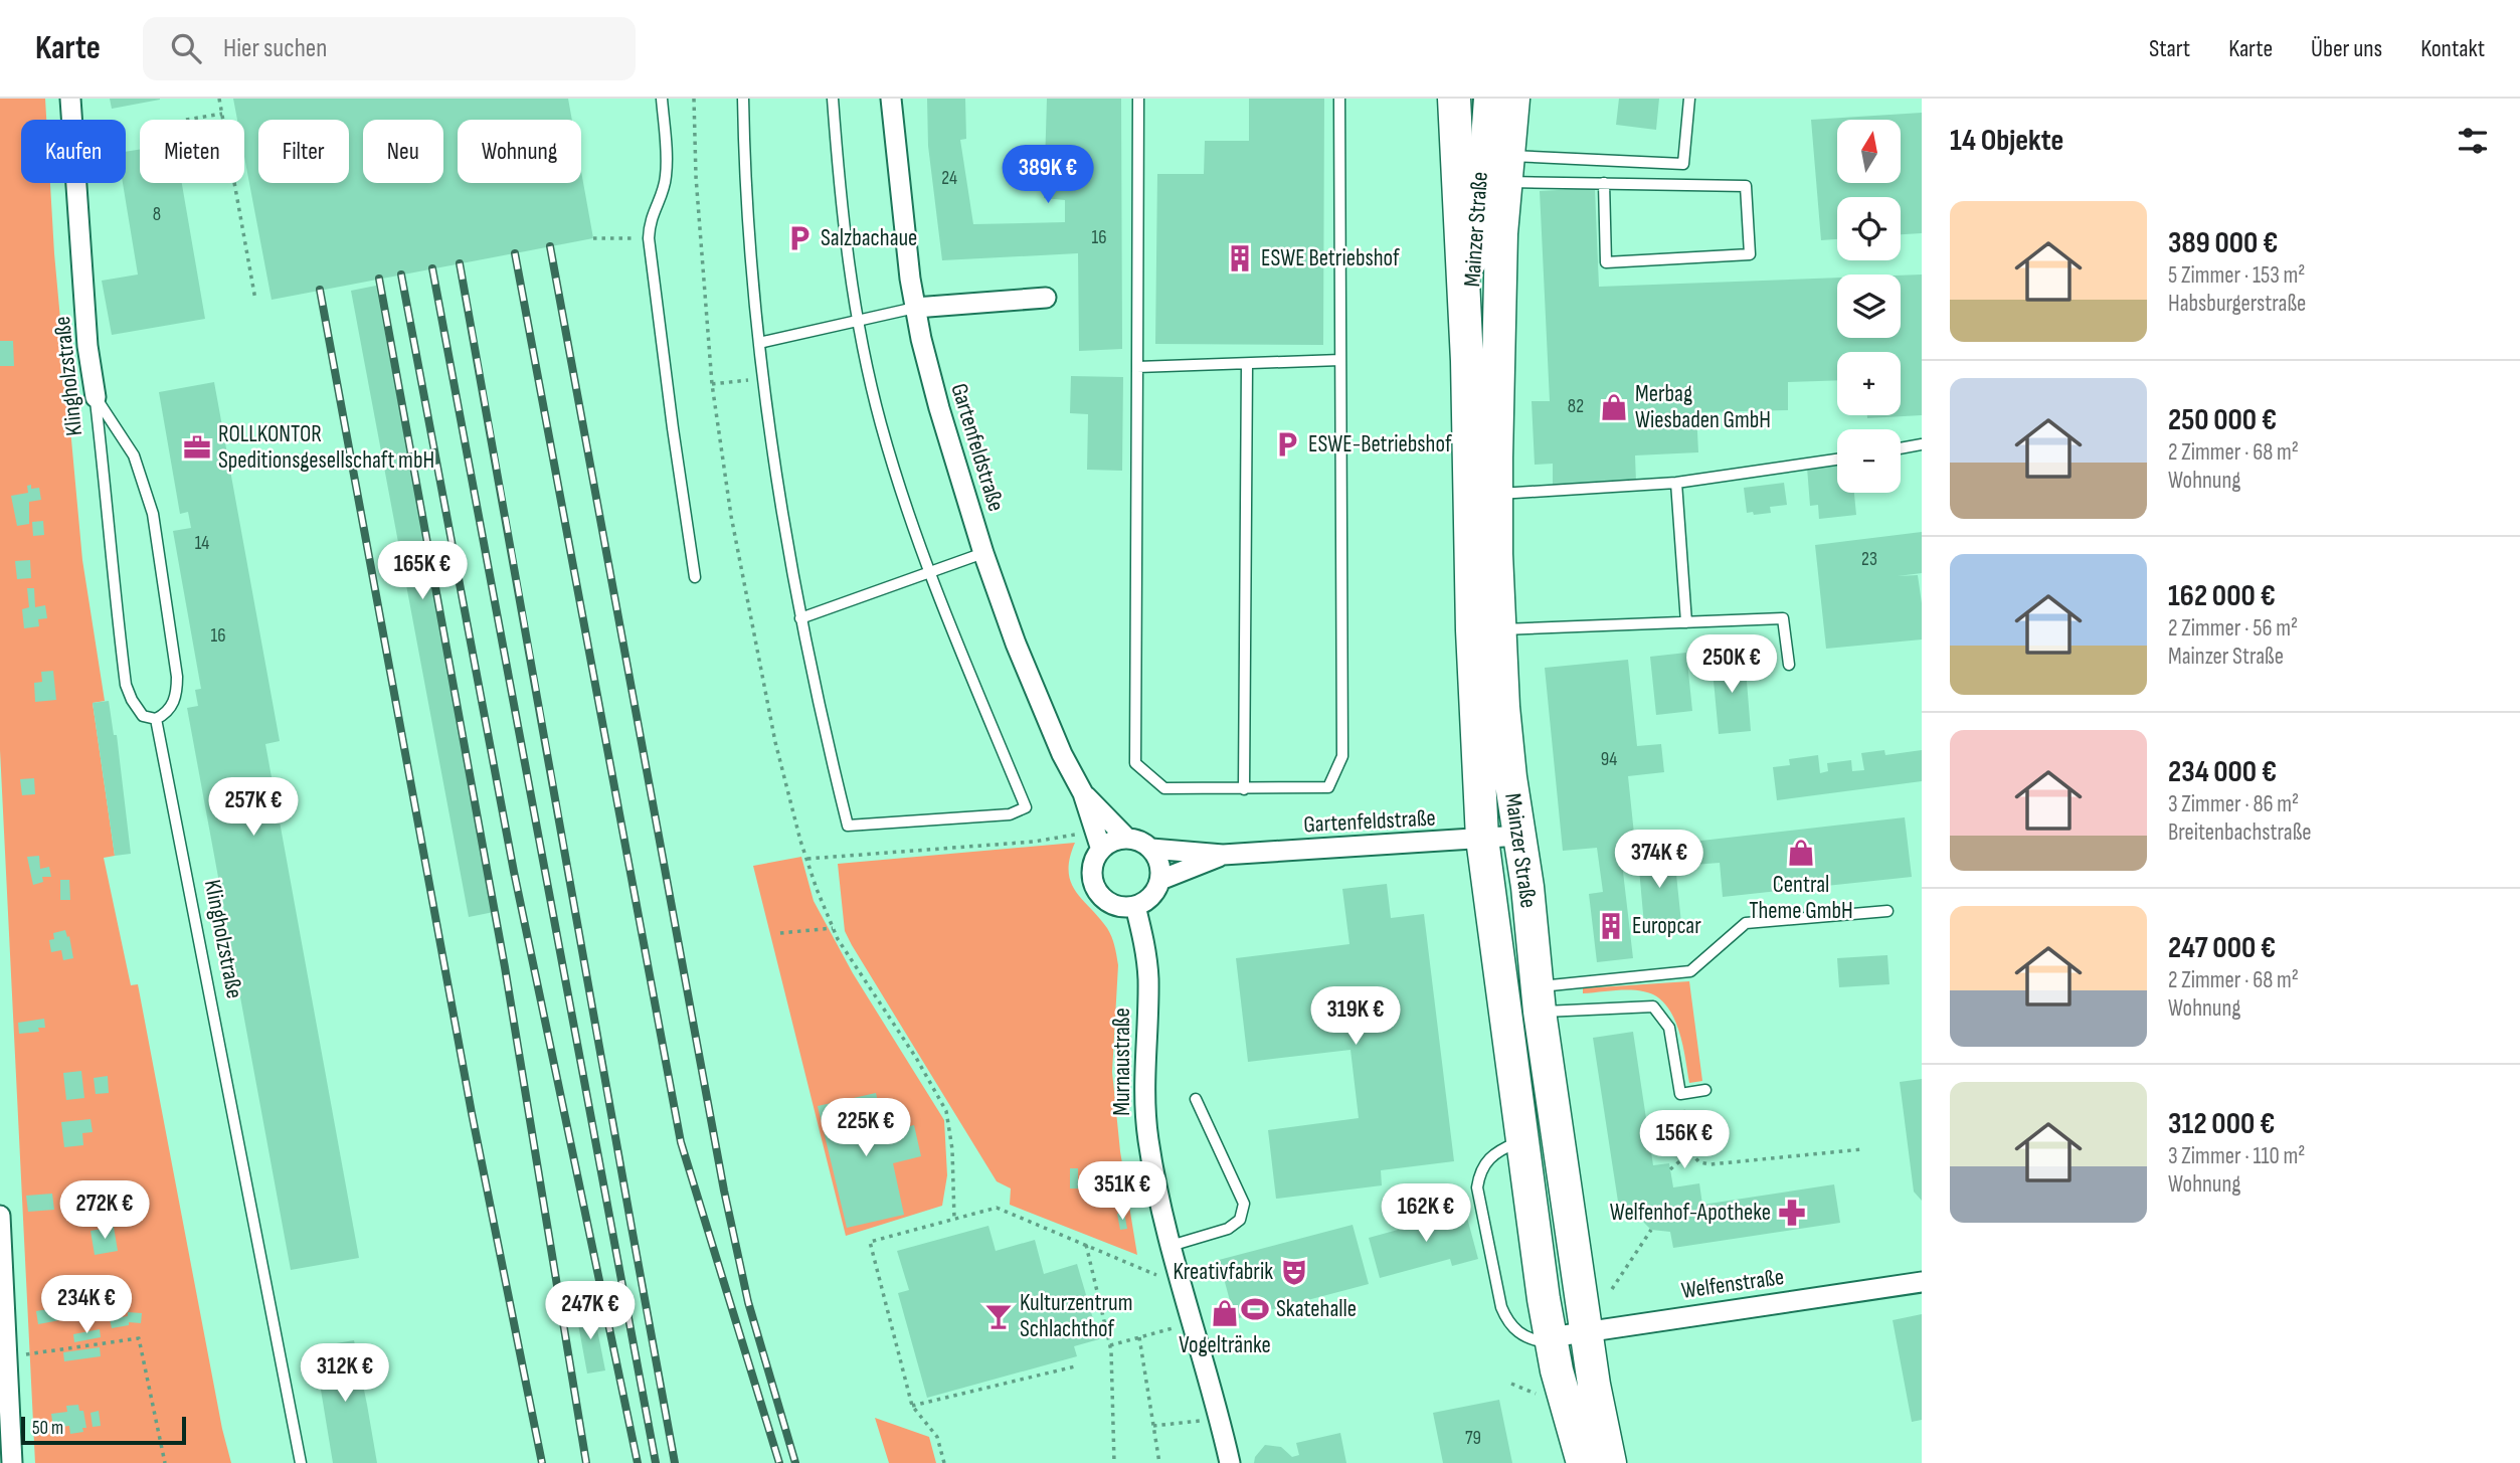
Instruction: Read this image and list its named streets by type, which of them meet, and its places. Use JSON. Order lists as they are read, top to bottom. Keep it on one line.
{"streets":{"main road":["Mainzer Straße"],"street":["Klingholzstraße","Gartenfeldstraße","Murnaustraße","Welfenstraße"]},"crossings":[["Mainzer Straße","Gartenfeldstraße"],["Mainzer Straße","Welfenstraße"],["Gartenfeldstraße","Murnaustraße"]],"places":{"parking":["Salzbachaue","ESWE-Betriebshof"],"building":["ESWE Betriebshof","Europcar"],"shop":["Merbag Wiesbaden GmbH","Central Theme GmbH","Vogeltränke"],"office":["ROLLKONTOR Speditionsgesellschaft mbH"],"pharmacy":["Welfenhof-Apotheke"],"theatre":["Kreativfabrik"],"sports":["Skatehalle"],"bar":["Kulturzentrum Schlachthof"]},"house_numbers":["24","8","16","82","14","23","16","94","79"],"scale_bar":"50 m","north":"top","page":{"header":"Karte","search":"Hier suchen","nav":["Start","Karte","Über uns","Kontakt"],"heading":"14 Objekte","map_buttons":["+","−"],"chip":["Kaufen","Mieten","Filter","Neu","Wohnung"],"price":["389K €","165K €","250K €","257K €","374K €","319K €","225K €","156K €","351K €","272K €","162K €","234K €","247K €","312K €"],"list":[{"name":"389 000 €","note":"5 Zimmer · 153 m² · Habsburgerstraße"},{"name":"250 000 €","note":"2 Zimmer · 68 m² · Wohnung"},{"name":"162 000 €","note":"2 Zimmer · 56 m² · Mainzer Straße"},{"name":"234 000 €","note":"3 Zimmer · 86 m² · Breitenbachstraße"},{"name":"247 000 €","note":"2 Zimmer · 68 m² · Wohnung"},{"name":"312 000 €","note":"3 Zimmer · 110 m² · Wohnung"}],"scale":"50 m"}}
